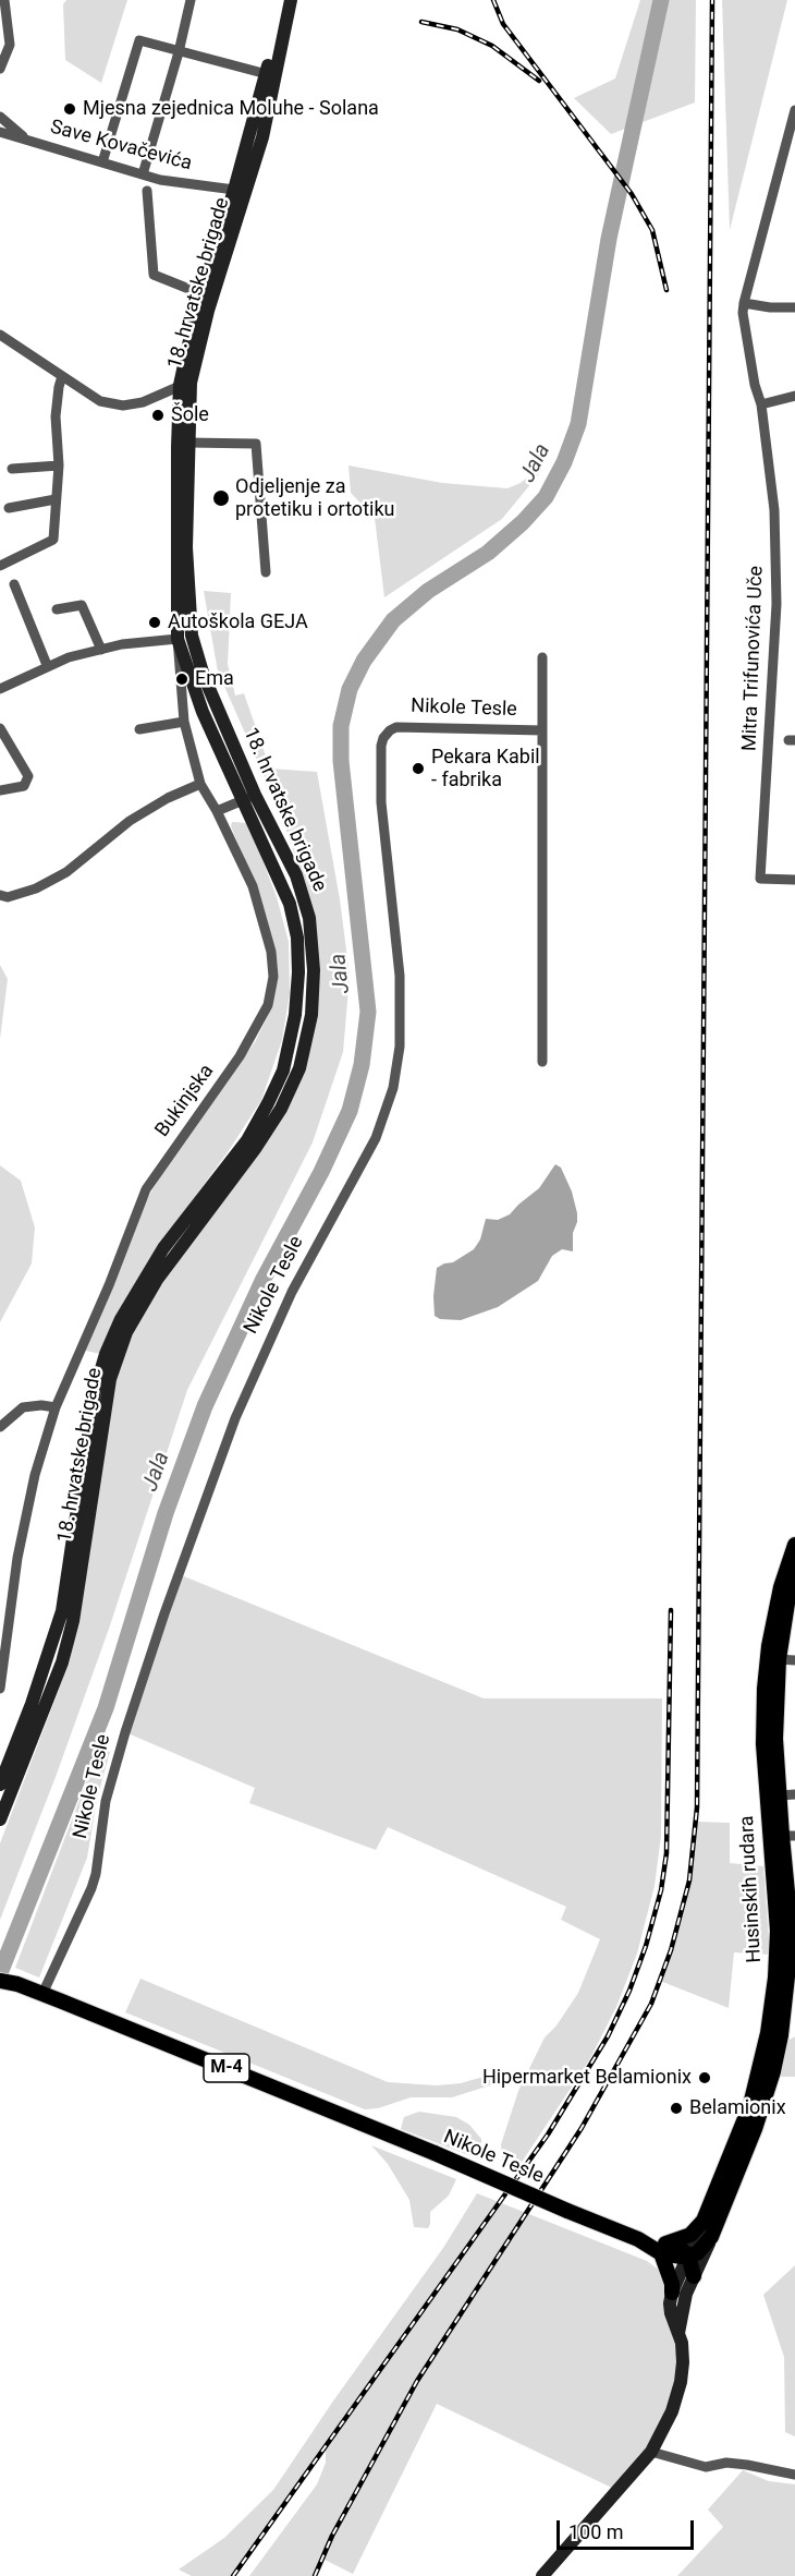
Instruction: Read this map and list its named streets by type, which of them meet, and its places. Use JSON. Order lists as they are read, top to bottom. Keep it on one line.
{"streets":{"main road":["18. hrvatske brigade","Nikole Tesle","Husinskih rudara","M-4"],"street":["Save Kovačevića","Mitra Trifunovića Uče","Bukinjska"]},"crossings":[["Save Kovačevića","18. hrvatske brigade"],["18. hrvatske brigade","Bukinjska"],["Nikole Tesle","Husinskih rudara"]],"water":["Jala"],"places":["Mjesna zejednica Moluhe - Solana","Šole","Odjeljenje za protetiku i ortotiku","Autoškola GEJA","Ema","Pekara Kabil - fabrika","Hipermarket Belamionix","Belamionix"],"scale_bar":"100 m"}
